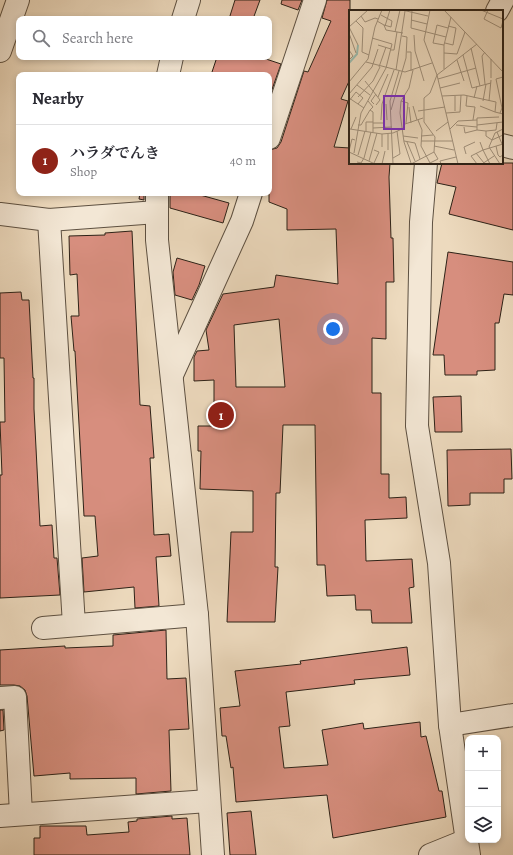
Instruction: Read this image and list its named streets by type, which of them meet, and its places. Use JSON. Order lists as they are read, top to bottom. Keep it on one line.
{"page":{"search":"Search here","heading":"Nearby","list":[{"mark":"1","name":"ハラダでんき","note":"Shop","value":"40 m"}],"pins":"1","map_buttons":["+","−"]}}
